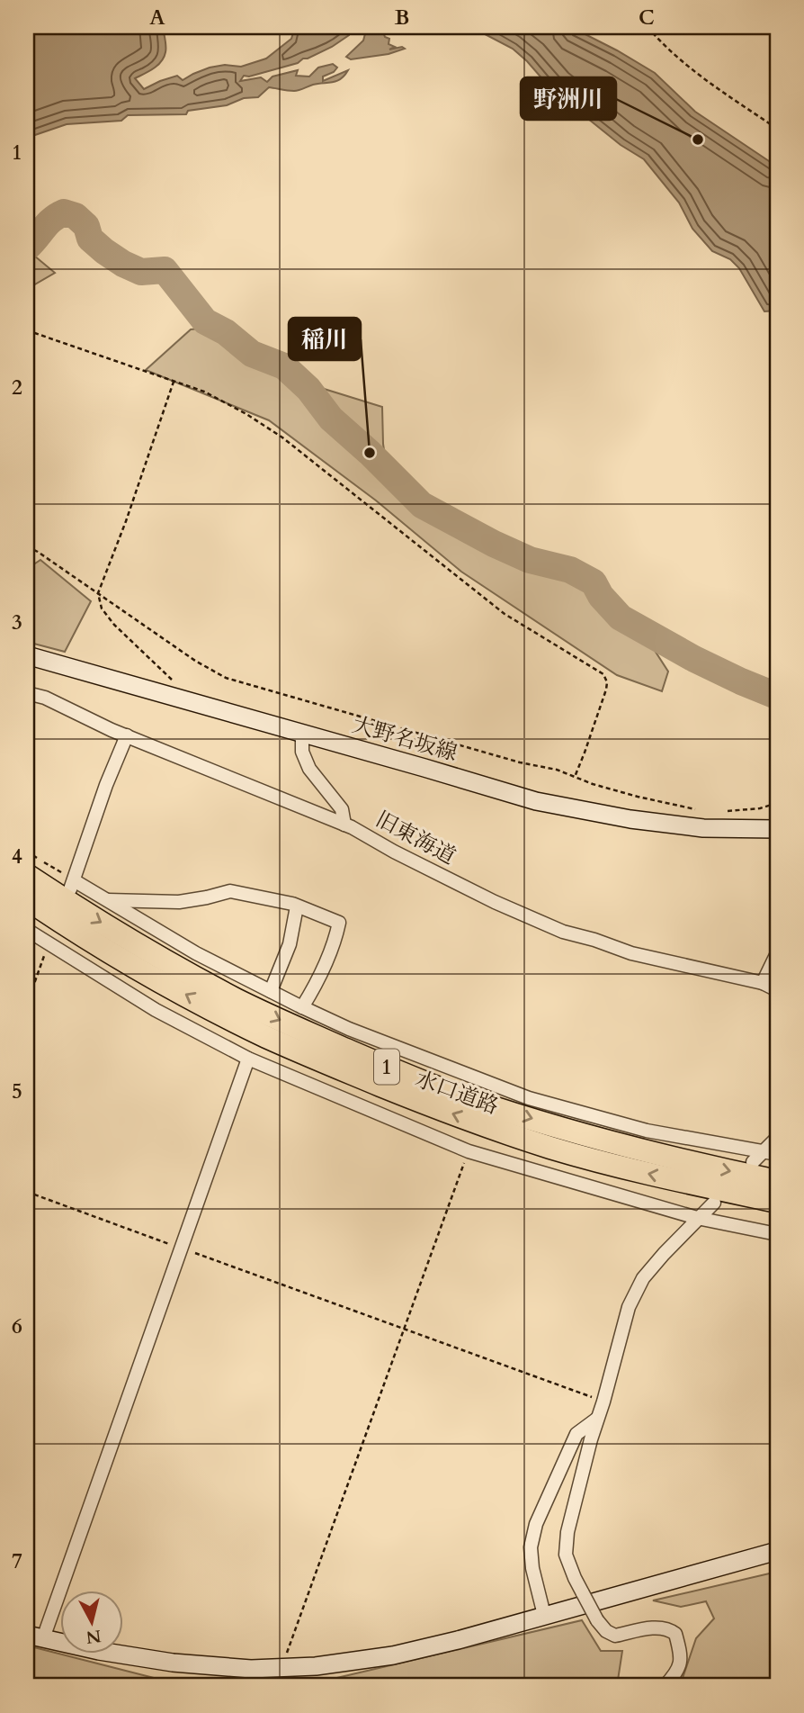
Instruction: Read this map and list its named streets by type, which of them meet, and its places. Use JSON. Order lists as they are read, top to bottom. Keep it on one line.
{"streets":{"highway":["1","水口道路"],"main road":["大野名坂線"],"street":["旧東海道"]},"places":["野洲川","稲川"],"north":"bottom","grid":{"columns":["A","B","C"],"rows":["1","2","3","4","5","6","7"]}}
